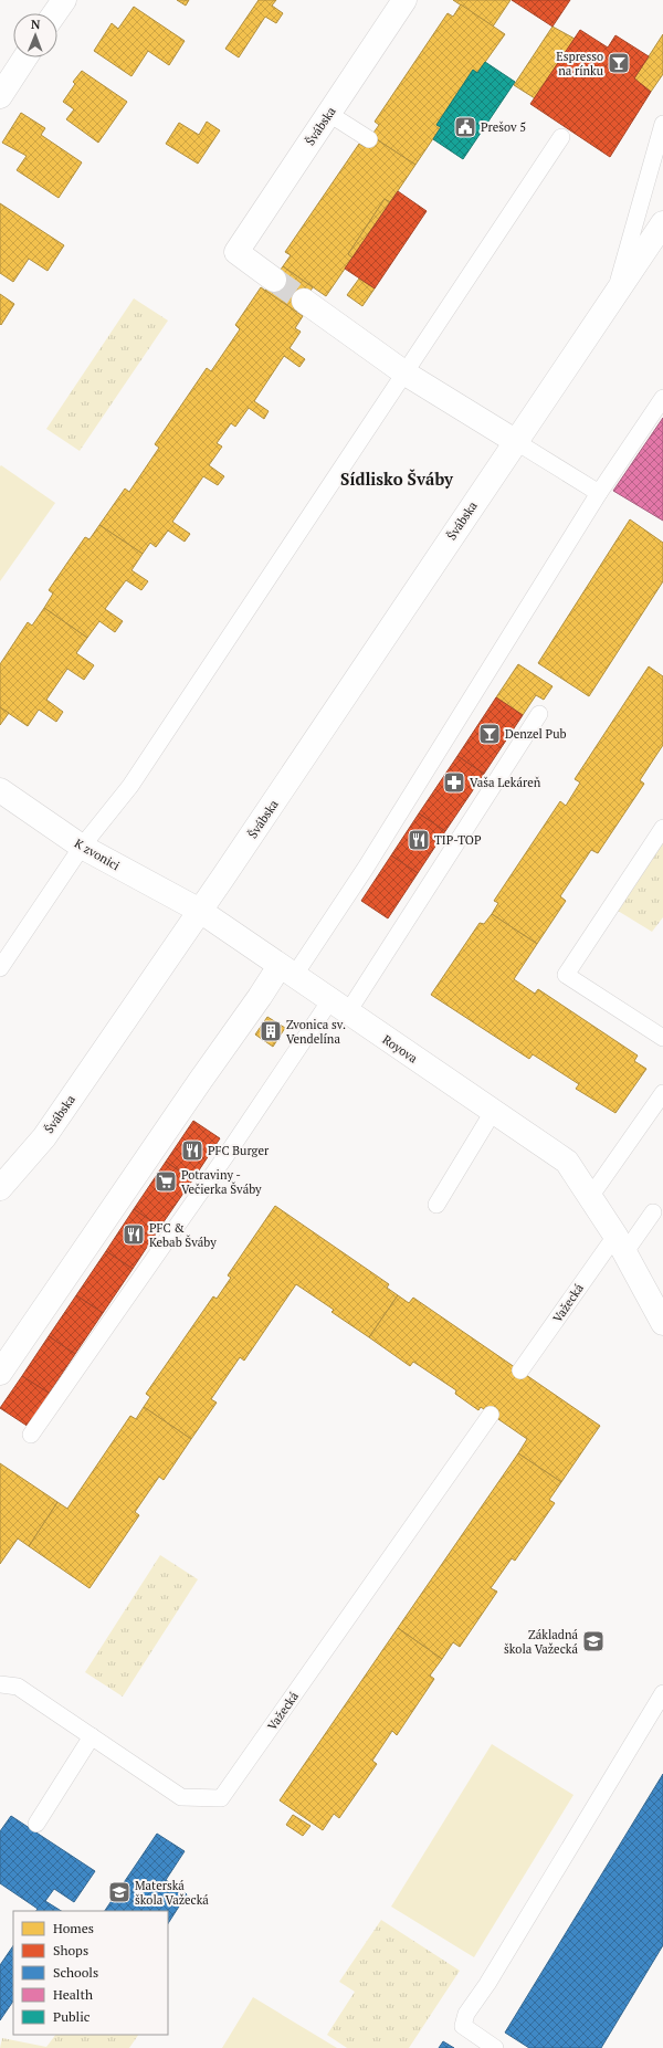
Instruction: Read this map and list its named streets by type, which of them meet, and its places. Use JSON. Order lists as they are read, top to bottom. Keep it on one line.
{"streets":{"street":["Švábska","K zvonici","Royova"],"lane":["Važecká"]},"crossings":[["Švábska","K zvonici"],["Švábska","Royova"],["K zvonici","Royova"],["Royova","Važecká"]],"districts":["Sídlisko Šváby"],"places":{"bar":["Espresso na rínku","Denzel Pub"],"public building":["Prešov 5"],"pharmacy":["Vaša Lekáreň"],"restaurant":["TIP-TOP","PFC Burger","PFC & Kebab Šváby"],"building":["Zvonica sv. Vendelína"],"supermarket":["Potraviny - Večierka Šváby"],"school or university":["Základná škola Važecká","Materská škola Važecká"]},"legend":["Homes","Shops","Schools","Health","Public"],"north":"top"}
